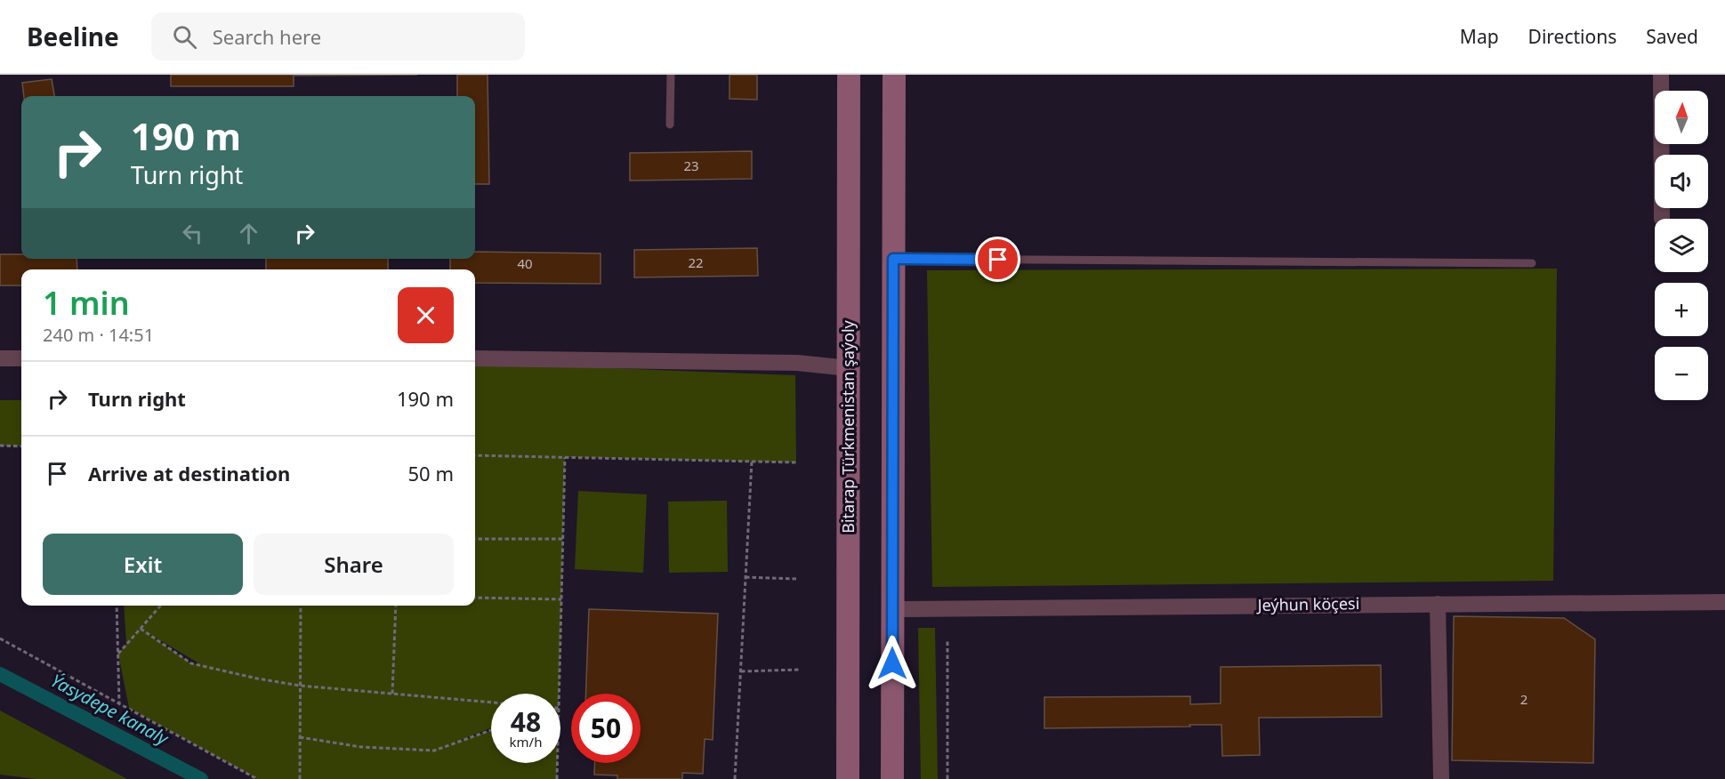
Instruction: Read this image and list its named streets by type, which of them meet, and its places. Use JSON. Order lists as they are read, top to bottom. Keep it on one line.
{"streets":{"main road":["Bitarap Türkmenistan şaýoly"],"street":["Jeýhun köçesi"]},"water":["Ýasydepe kanaly"],"house_numbers":["23","22","40","2"],"north":"top","page":{"header":"Beeline","search":"Search here","nav":["Map","Directions","Saved"],"map_buttons":["+","−"],"turn":["190 m","Turn right"],"heading":["1 min","240 m · 14:51"],"list":[{"name":"Turn right","value":"190 m"},{"name":"Arrive at destination","value":"50 m"}],"buttons":["Exit","Share"],"speed":"48 km/h","limit":"50"}}
